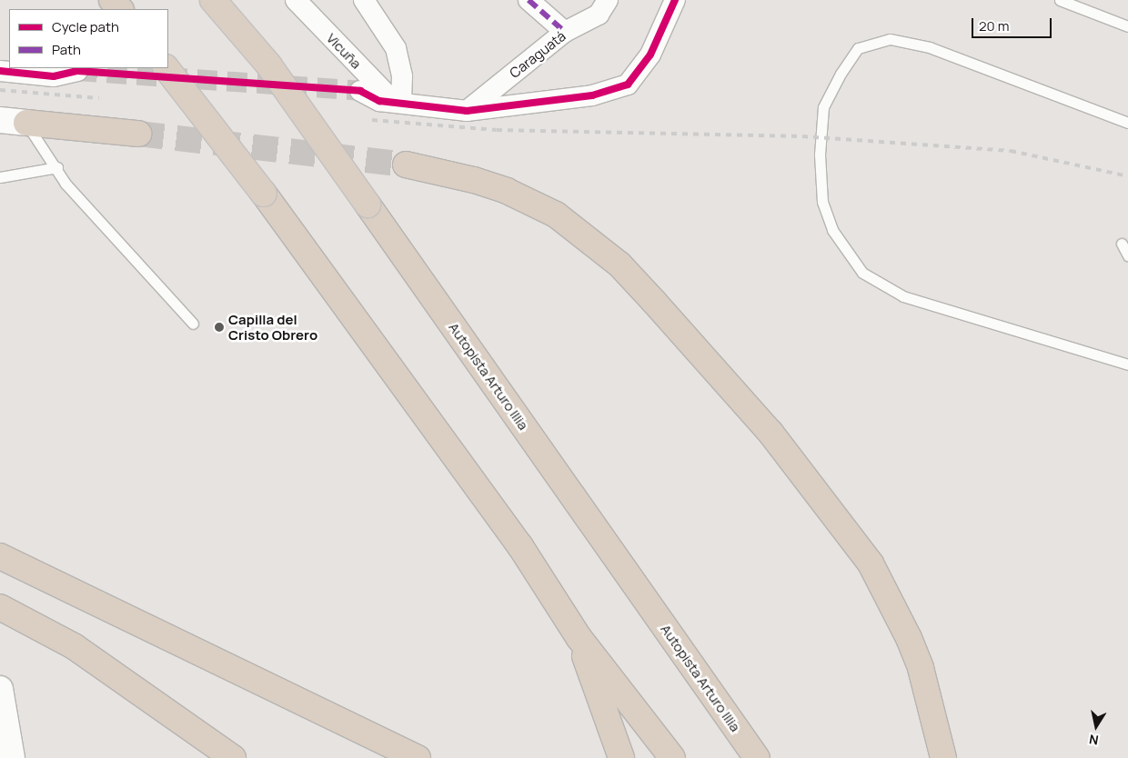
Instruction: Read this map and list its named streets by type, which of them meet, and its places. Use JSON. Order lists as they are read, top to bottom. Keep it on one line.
{"streets":{"highway":["Autopista Arturo Illia"],"street":["Vicuña","Caraguatá"]},"places":["Capilla del Cristo Obrero"],"legend":["Cycle path","Path"],"scale_bar":"20 m","north":"bottom"}
